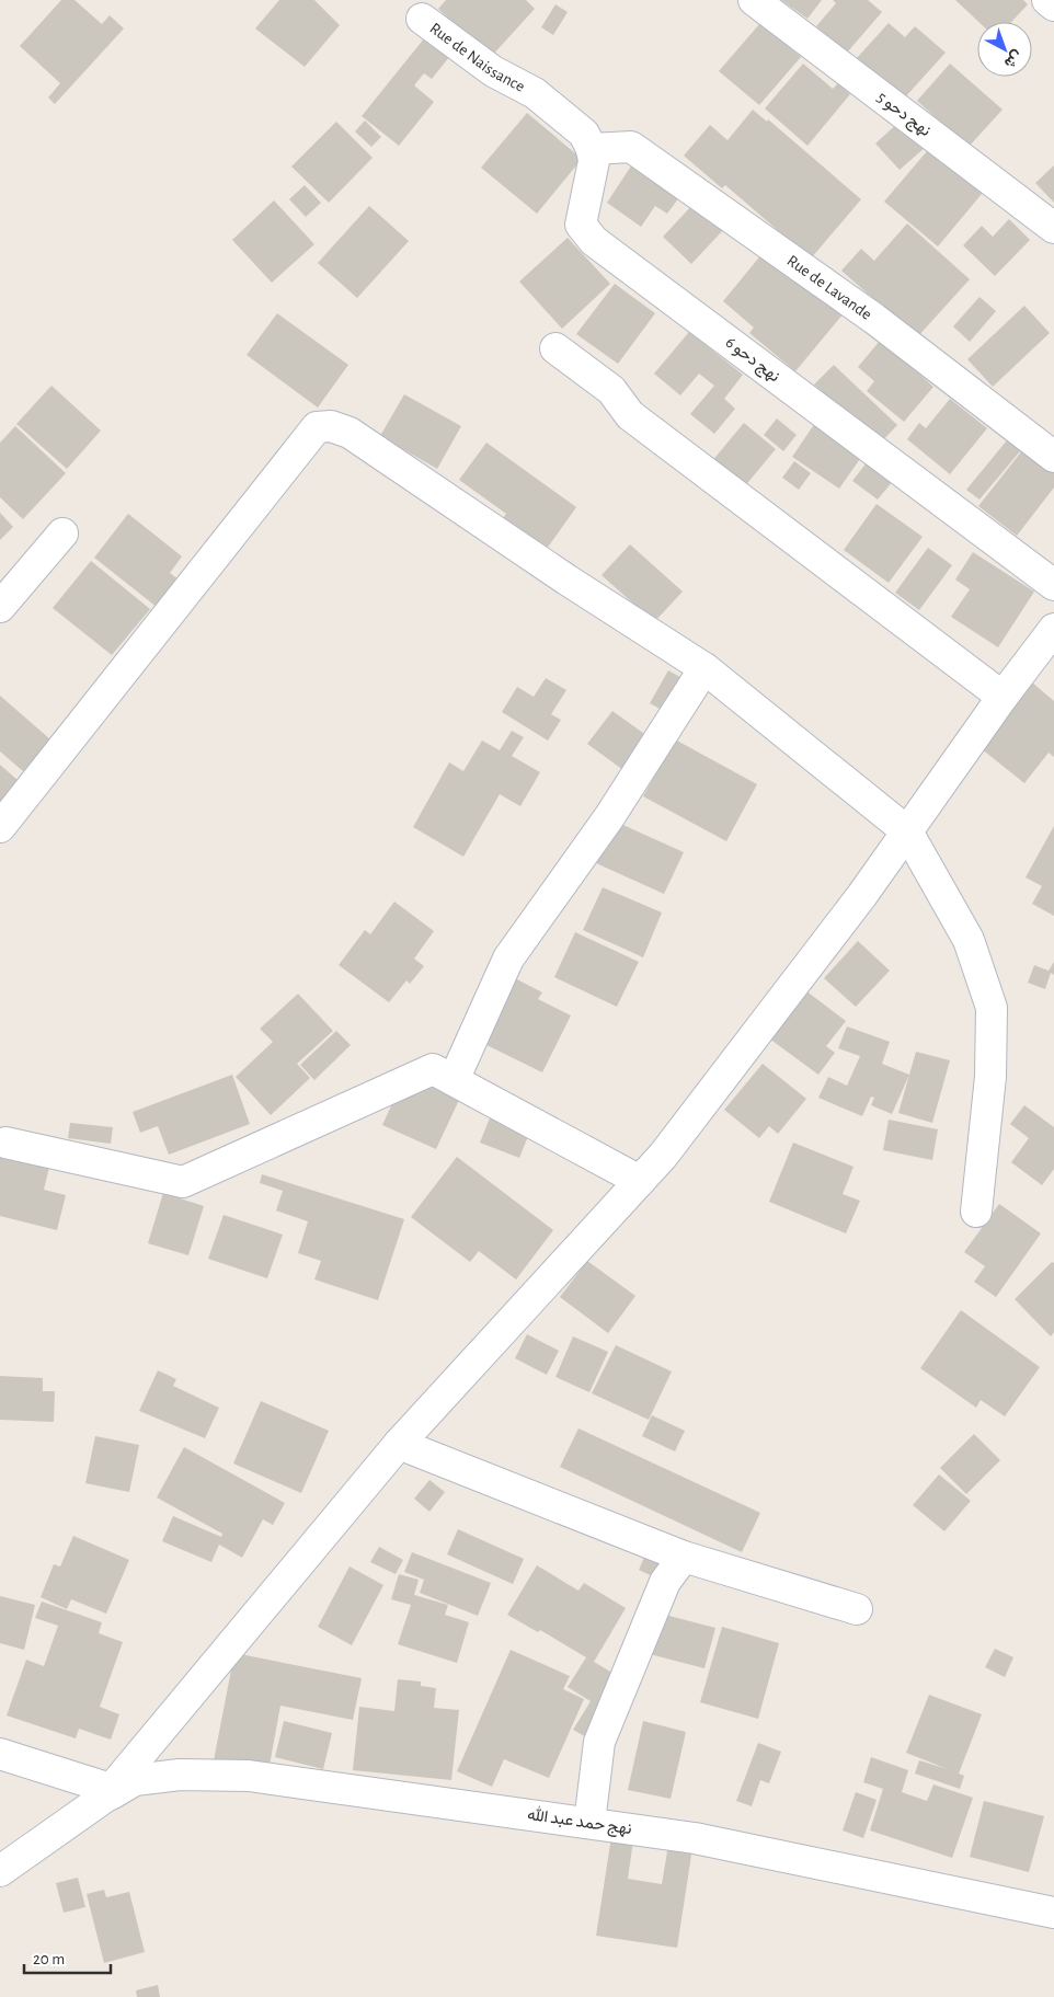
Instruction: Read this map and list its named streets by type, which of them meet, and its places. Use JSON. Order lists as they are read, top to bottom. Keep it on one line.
{"streets":{"street":["Rue de Naissance","نهج دحو 5","Rue de Lavande","نهج دحو 6","نهج حمد عبد الله"]},"crossings":[["Rue de Naissance","Rue de Lavande"],["Rue de Naissance","نهج دحو 6"],["Rue de Lavande","نهج دحو 6"]],"scale_bar":"20 m","north":"bottom right"}
